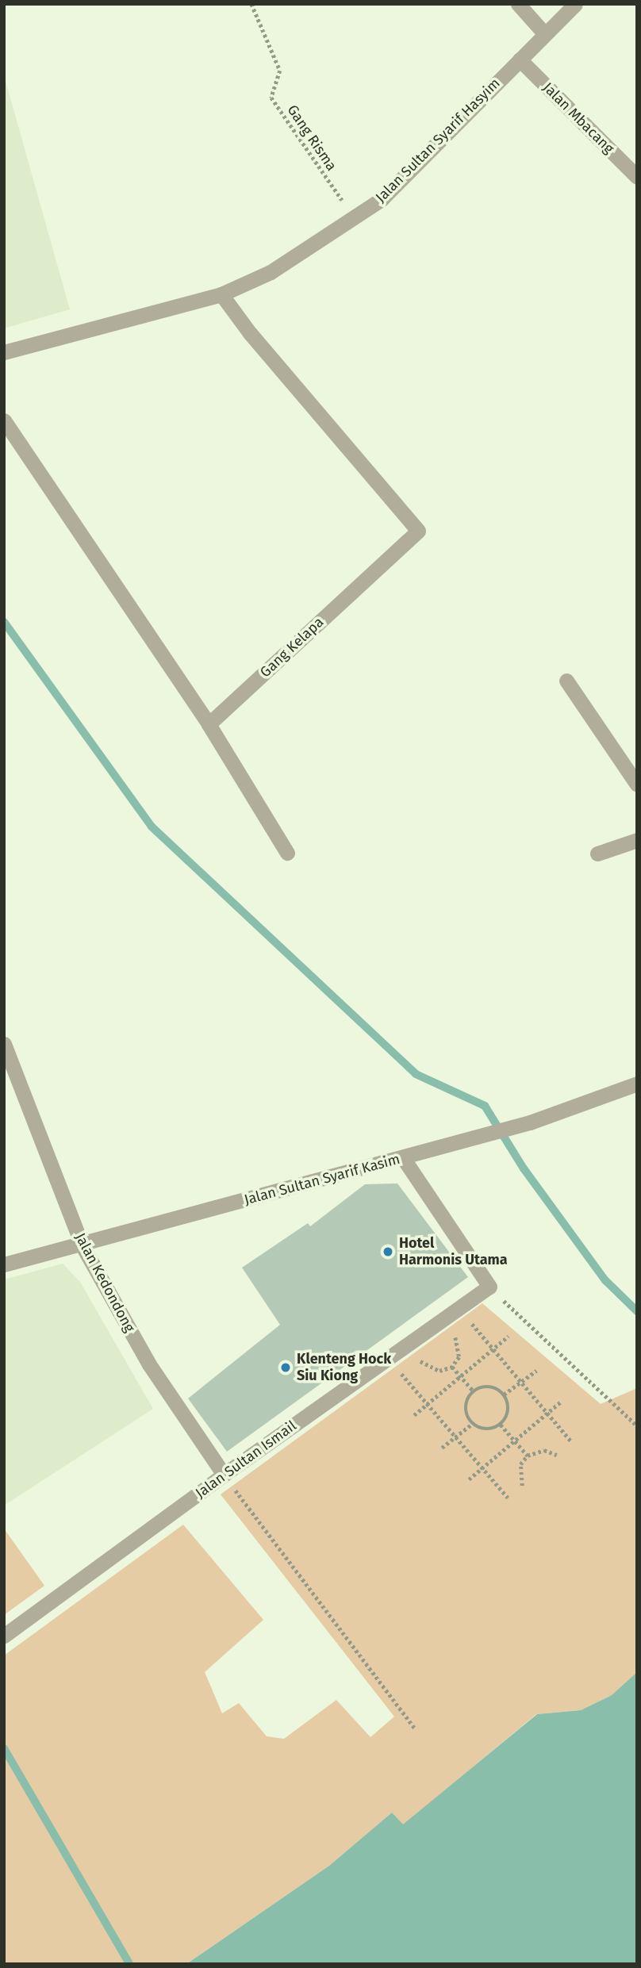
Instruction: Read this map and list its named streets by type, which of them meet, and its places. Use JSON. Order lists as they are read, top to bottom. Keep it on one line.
{"streets":{"street":["Jalan Mbacang","Jalan Sultan Syarif Hasyim","Gang Kelapa","Jalan Sultan Syarif Kasim","Jalan Kedondong","Jalan Sultan Ismail"],"path":["Gang Risma"]},"crossings":[["Jalan Mbacang","Jalan Sultan Syarif Hasyim"],["Gang Risma","Jalan Sultan Syarif Hasyim"],["Jalan Sultan Syarif Hasyim","Gang Kelapa"],["Jalan Sultan Syarif Kasim","Jalan Kedondong"],["Jalan Kedondong","Jalan Sultan Ismail"]],"places":["Hotel Harmonis Utama","Klenteng Hock Siu Kiong"]}
